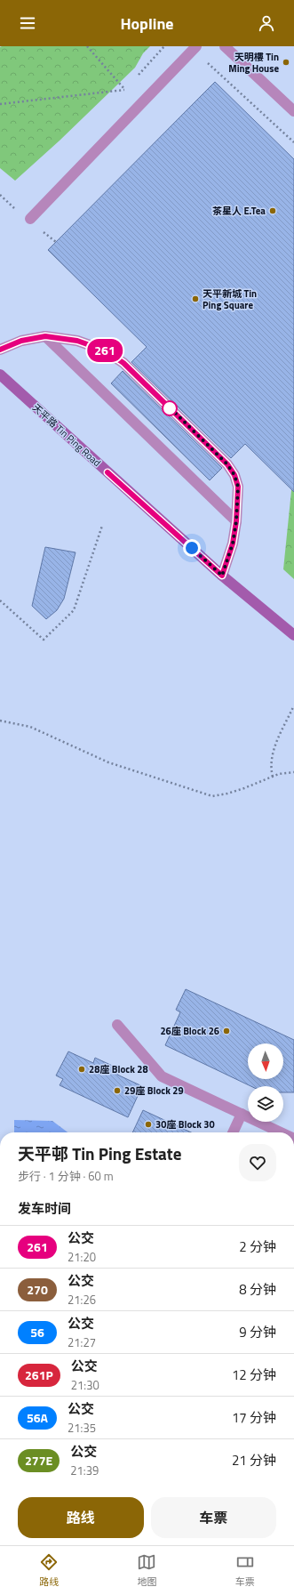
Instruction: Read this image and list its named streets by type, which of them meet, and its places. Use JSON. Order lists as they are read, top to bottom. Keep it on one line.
{"streets":{"street":["天平路 Tin Ping Road"]},"places":["天明樓 Tin Ming House","茶星人 E.Tea","天平新城 Tin Ping Square","26座 Block 26","28座 Block 28","29座 Block 29","30座 Block 30"],"lines":["bus line 261"],"north":"bottom","page":{"header":"Hopline","on_map":"261","heading":[["天平邨 Tin Ping Estate","步行 · 1 分钟 · 60 m"],"发车时间"],"list":[{"mark":"261","name":"公交","note":"21:20","value":"2 分钟"},{"mark":"270","name":"公交","note":"21:26","value":"8 分钟"},{"mark":"56","name":"公交","note":"21:27","value":"9 分钟"},{"mark":"261P","name":"公交","note":"21:30","value":"12 分钟"},{"mark":"56A","name":"公交","note":"21:35","value":"17 分钟"},{"mark":"277E","name":"公交","note":"21:39","value":"21 分钟"}],"buttons":["路线","车票"],"tabs":["路线","地图","车票"]}}
